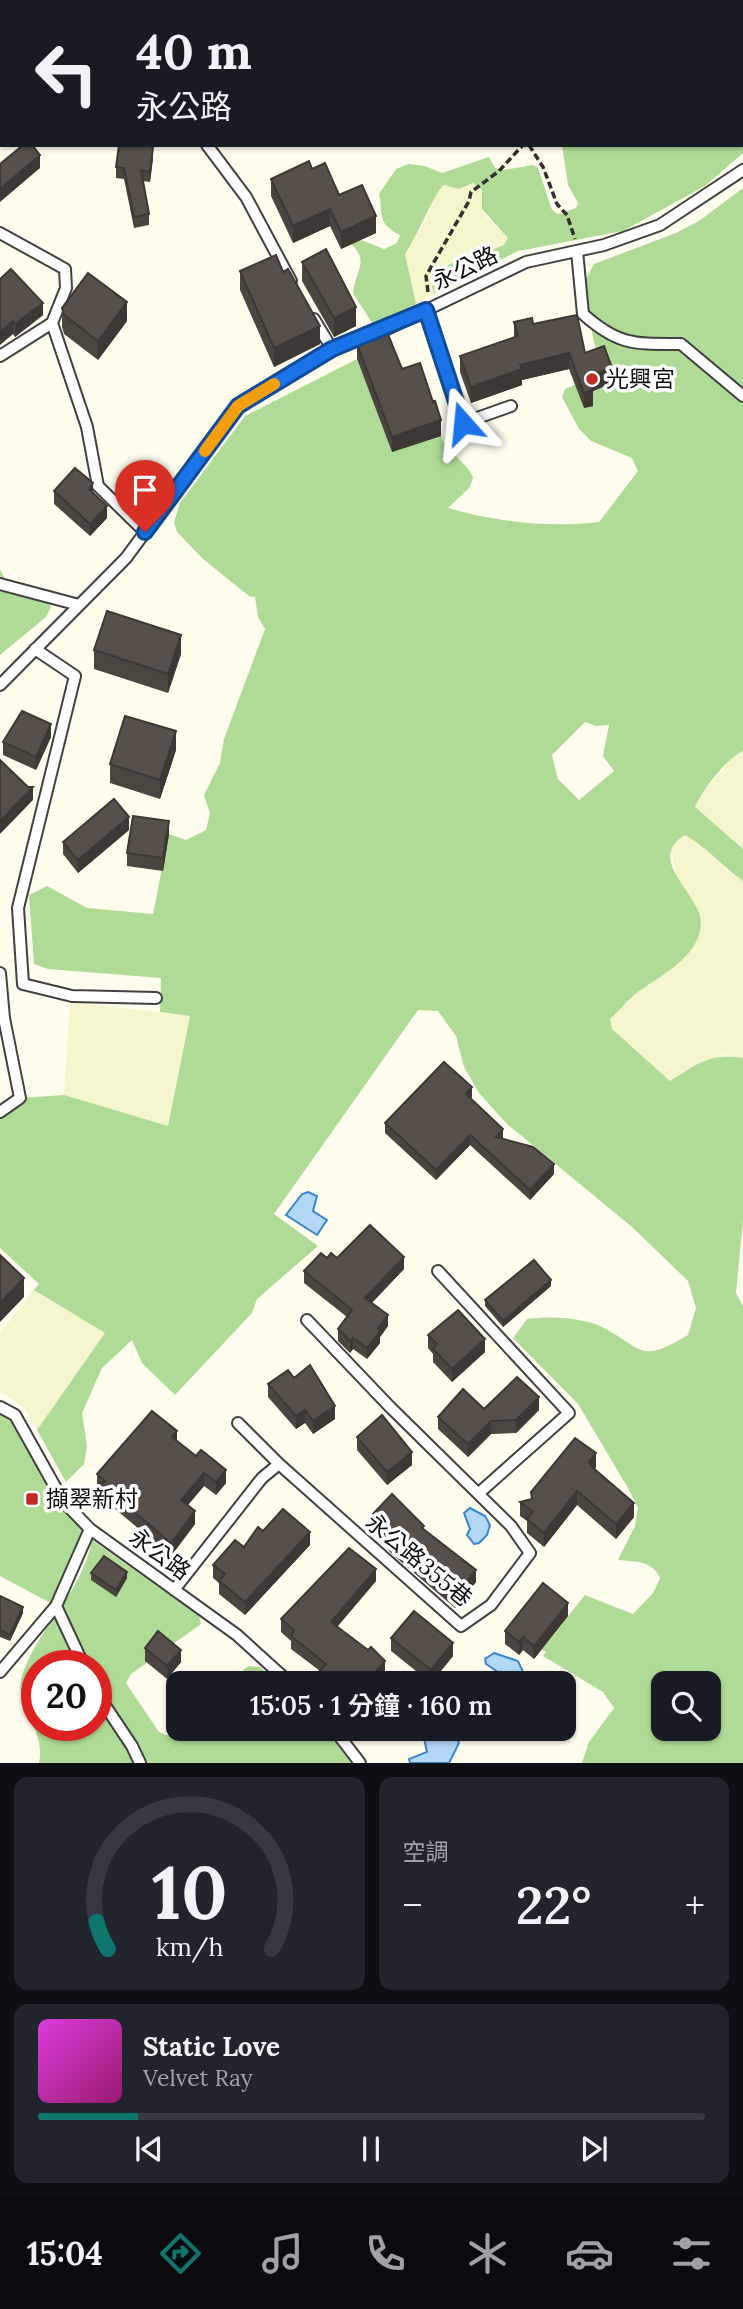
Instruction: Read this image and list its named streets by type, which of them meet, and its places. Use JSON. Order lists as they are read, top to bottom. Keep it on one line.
{"streets":{"lane":["永公路","永公路355巷"]},"places":{"other":["光興宮"],"transit":["擷翠新村"]},"page":{"turn":["40 m","永公路"],"limit":"20","trip":"15:05 · 1 分鐘 · 160 m","tile":"空調","heat":["−","22°","+"],"song":["Static Love","Velvet Ray"],"tabs":"15:04","gauge":["10","km/h"]}}
